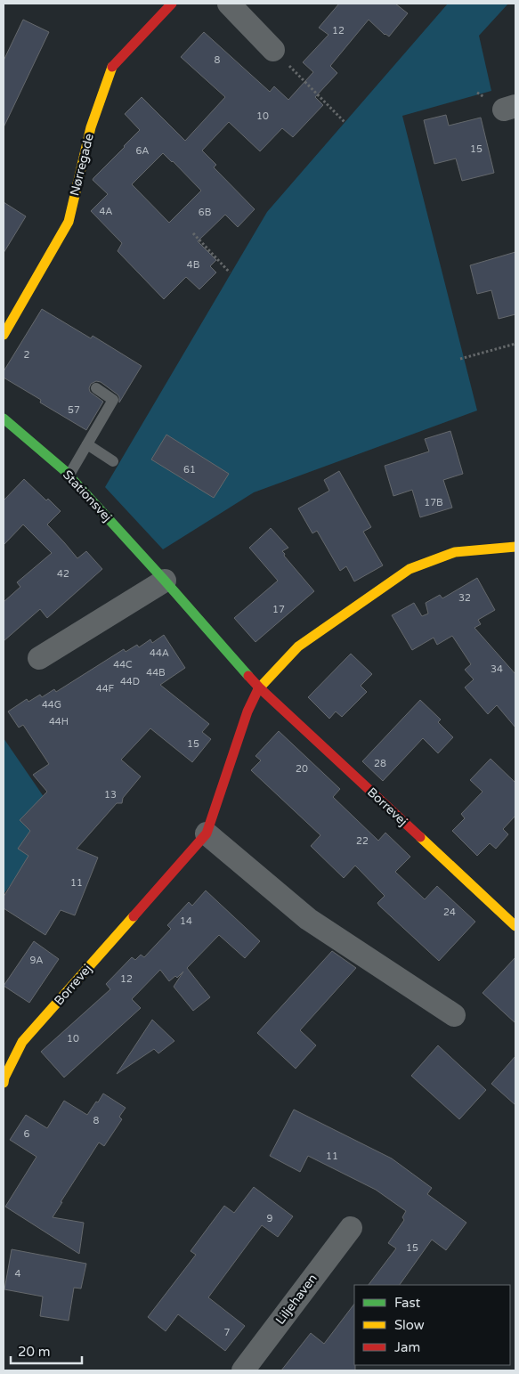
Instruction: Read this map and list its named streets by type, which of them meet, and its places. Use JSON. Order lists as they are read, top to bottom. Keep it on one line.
{"streets":{"street":["Nørregade","Stationsvej","Borrevej","Liljehaven"]},"crossings":[["Stationsvej","Borrevej"]],"house_numbers":["12","8","10","15","6A","4A","6B","4B","2","57","61","17B","42","32","17","44A","44C","34","44B","44D","44F","44G","44H","15","28","20","13","22","11","24","14","9A","12","10","8","6","11","9","15","4","7"],"legend":["Fast","Slow","Jam"],"scale_bar":"20 m"}
